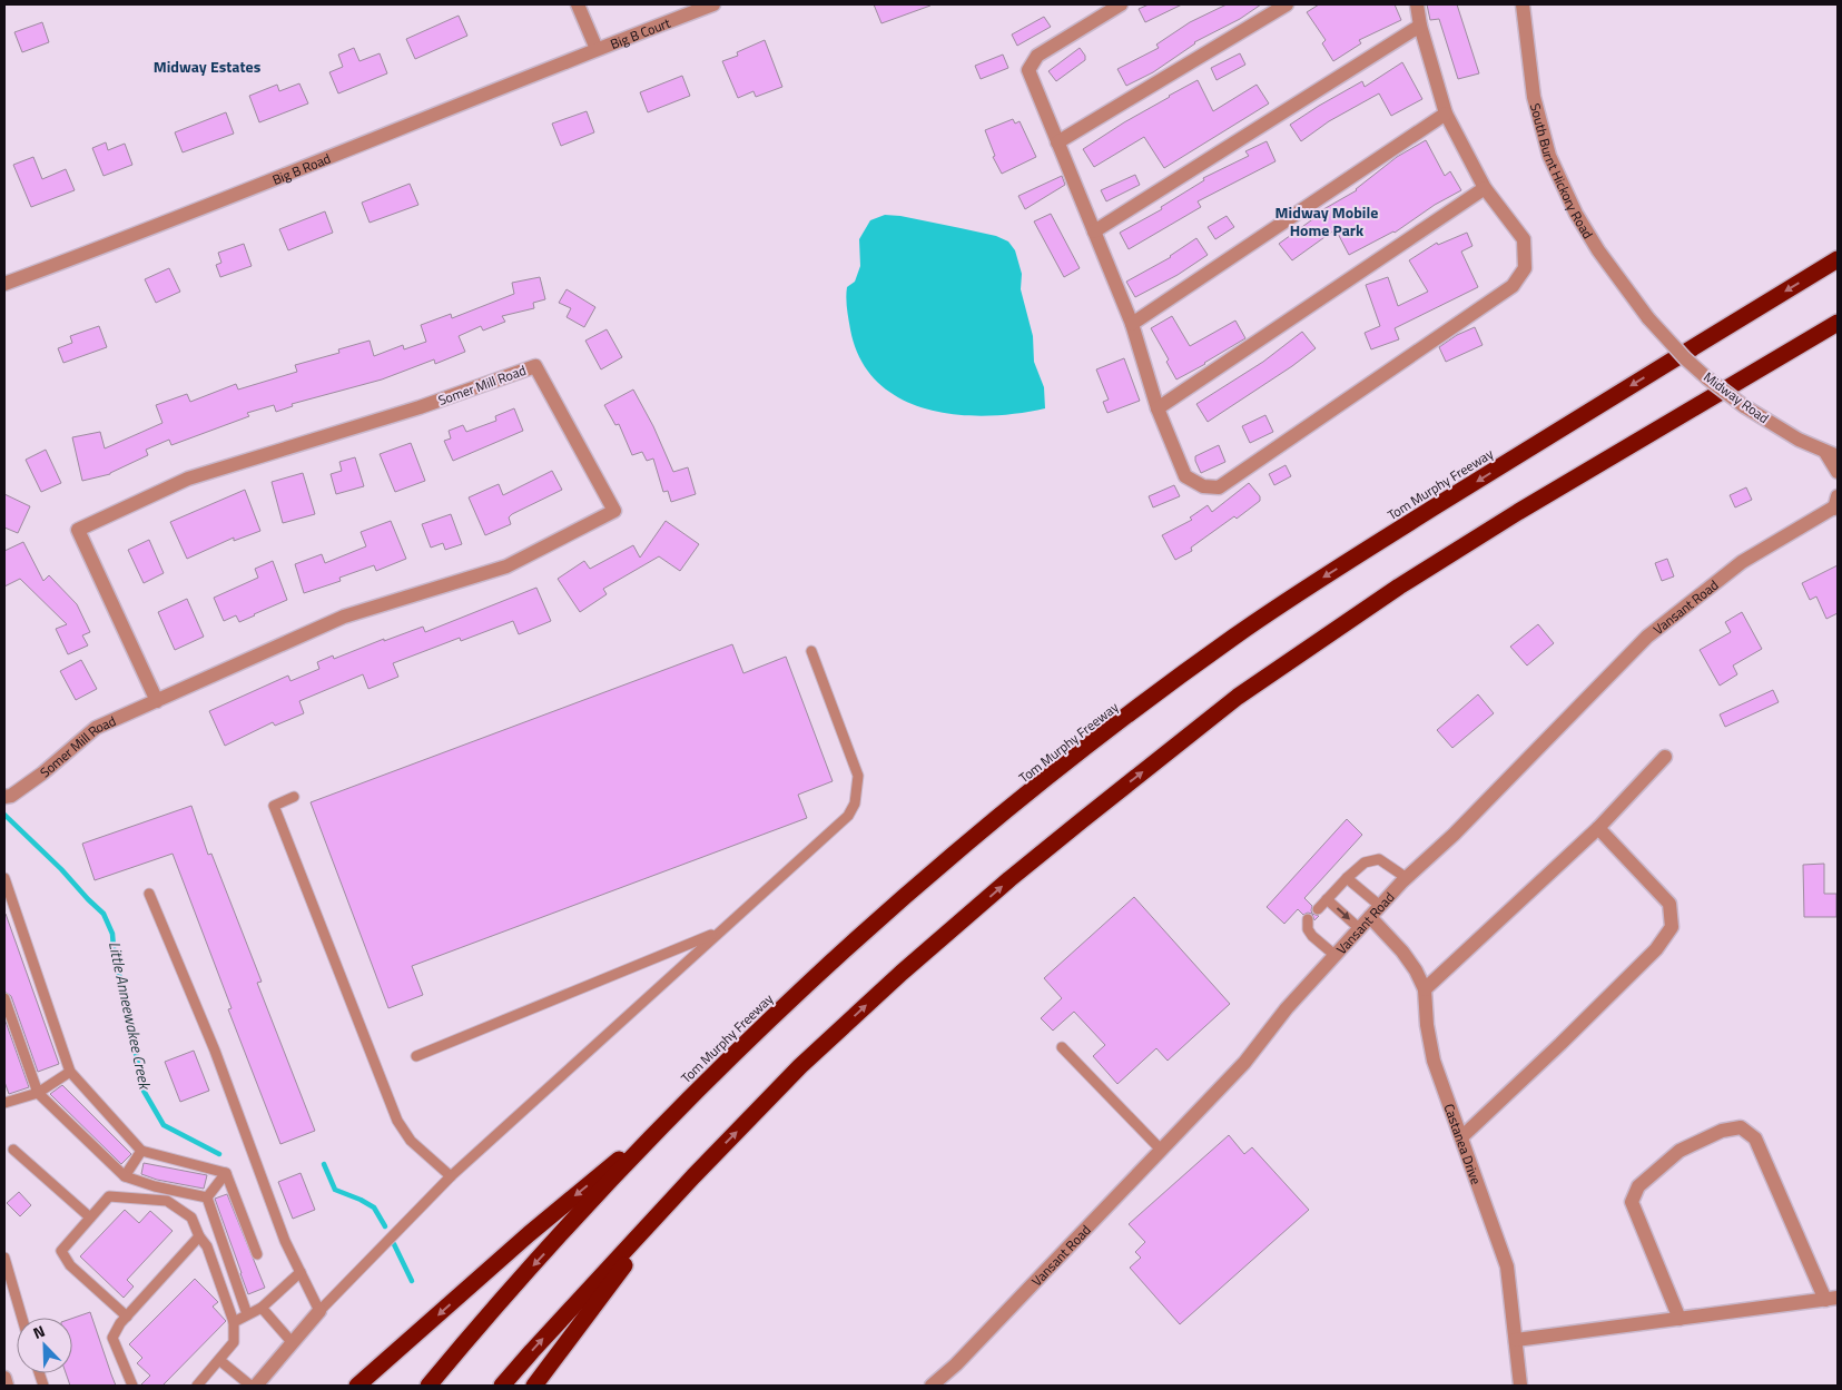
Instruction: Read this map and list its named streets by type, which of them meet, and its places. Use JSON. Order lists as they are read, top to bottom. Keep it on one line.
{"streets":{"highway":["Tom Murphy Freeway"],"street":["Big B Court","Big B Road","South Burnt Hickory Road","Somer Mill Road","Midway Road","Vansant Road","Castanea Drive"]},"crossings":[["Big B Court","Big B Road"],["South Burnt Hickory Road","Midway Road"],["Vansant Road","Castanea Drive"]],"districts":["Midway Estates","Midway Mobile Home Park"],"water":["Little Anneewakee Creek"],"north":"top left"}
